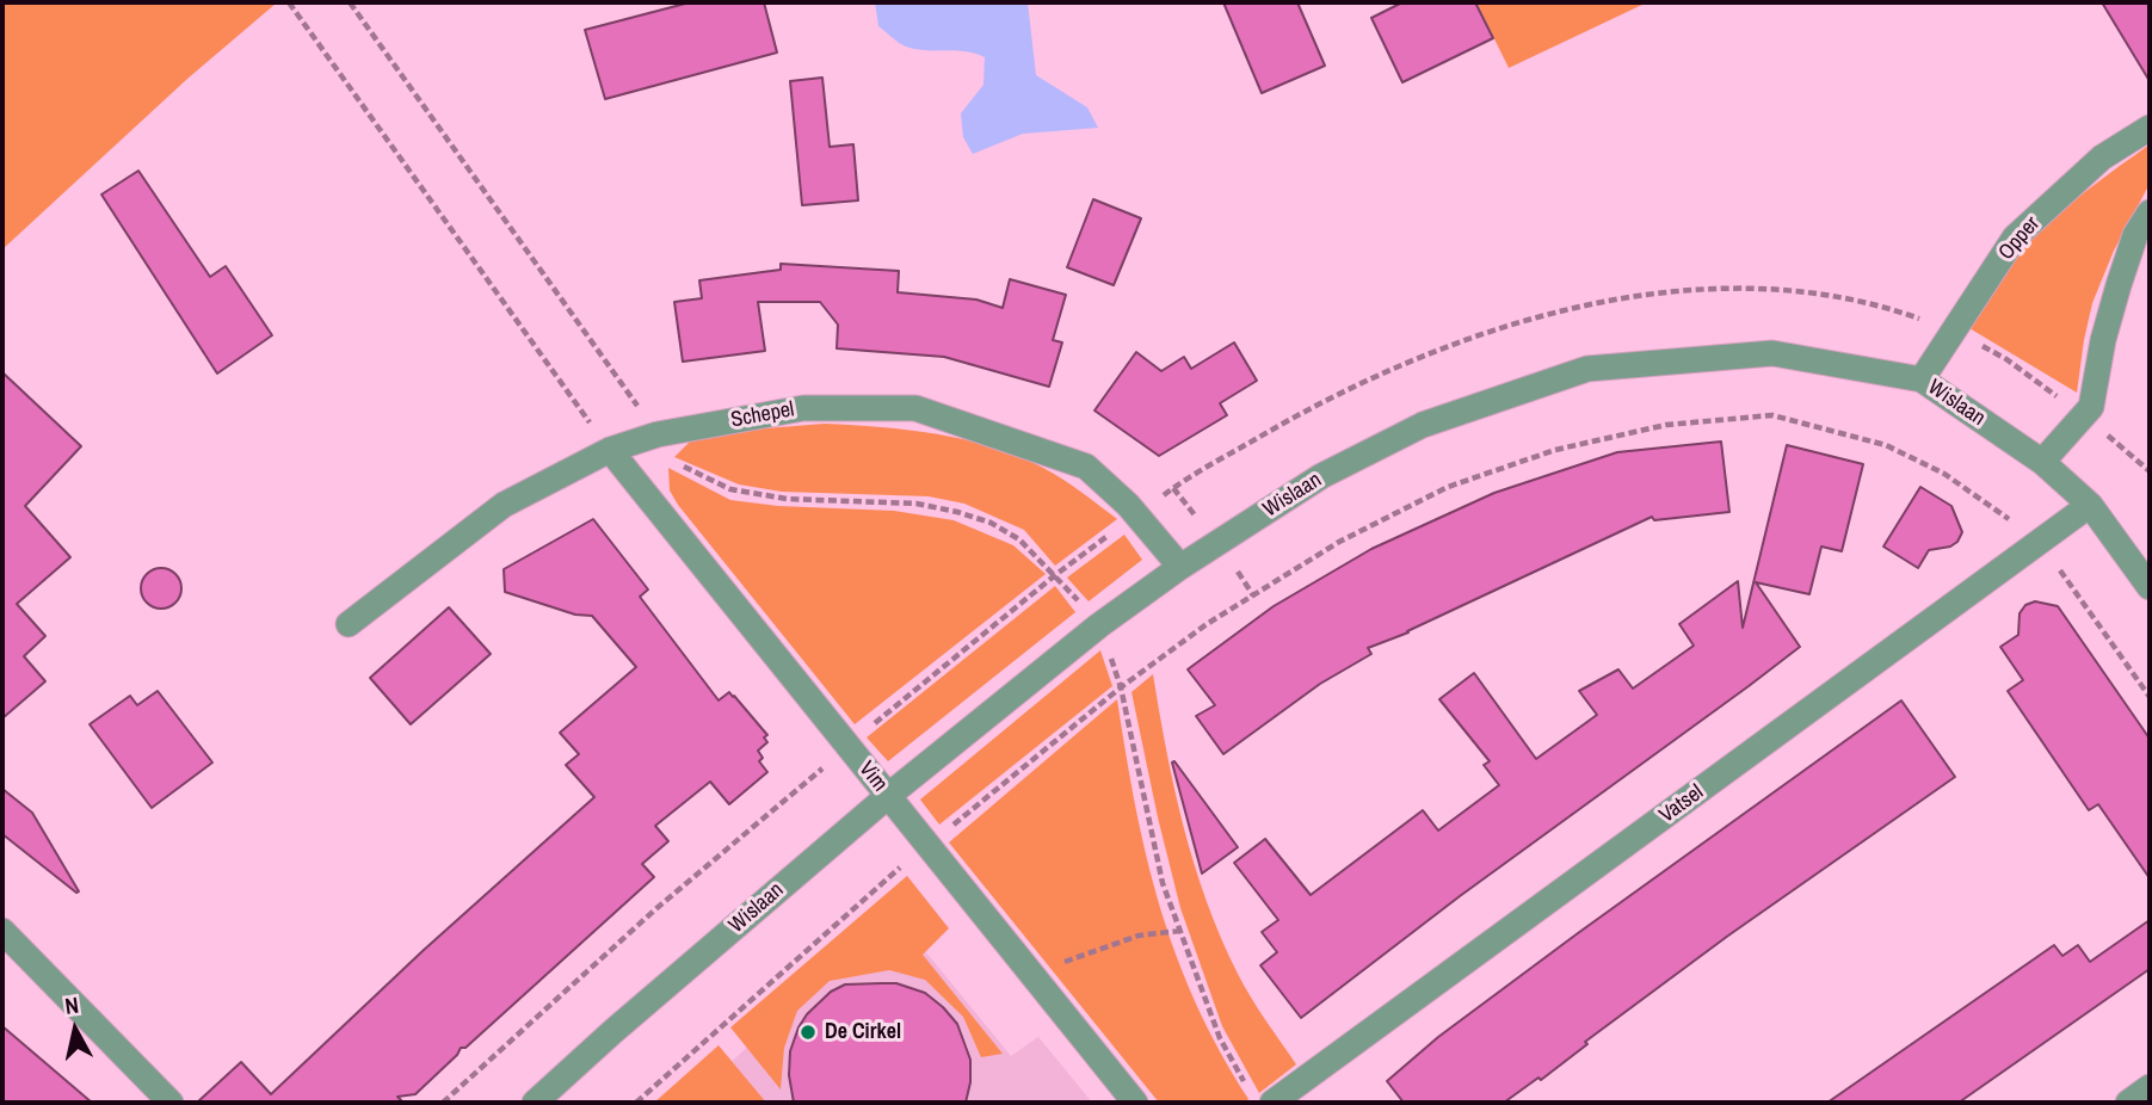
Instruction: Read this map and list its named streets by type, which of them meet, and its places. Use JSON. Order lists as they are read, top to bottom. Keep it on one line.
{"streets":{"street":["Opper","Wislaan","Schepel","Vim","Vatsel"]},"crossings":[["Opper","Wislaan"],["Wislaan","Schepel"],["Wislaan","Vim"],["Wislaan","Vatsel"],["Schepel","Vim"]],"places":["De Cirkel"],"north":"top"}
